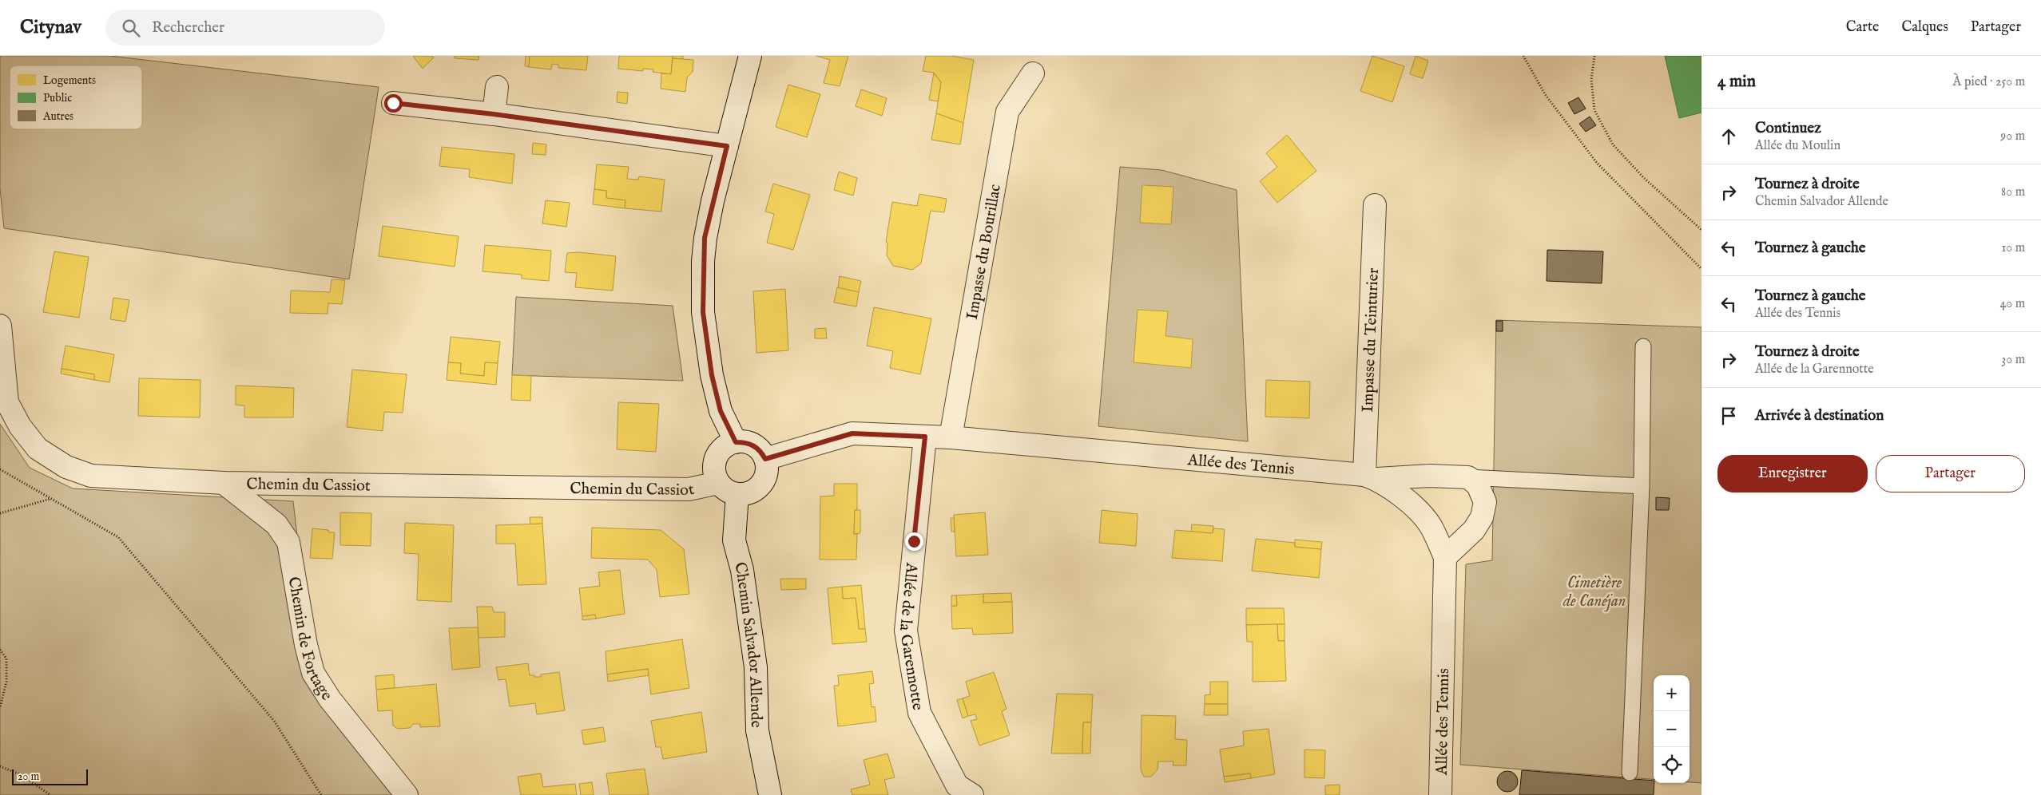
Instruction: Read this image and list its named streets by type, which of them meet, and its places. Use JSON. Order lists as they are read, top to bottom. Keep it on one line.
{"streets":{"street":["Impasse du Bourillac","Impasse du Teinturier","Allée des Tennis","Chemin du Cassiot","Allée de la Garennotte","Chemin de Fortage","Chemin Salvador Allende"]},"crossings":[["Impasse du Bourillac","Allée des Tennis"],["Impasse du Teinturier","Allée des Tennis"],["Allée des Tennis","Chemin du Cassiot"],["Allée des Tennis","Allée de la Garennotte"],["Allée des Tennis","Chemin Salvador Allende"],["Chemin du Cassiot","Chemin de Fortage"],["Chemin du Cassiot","Chemin Salvador Allende"]],"parks":["Cimetière de Canéjan"],"legend":["Logements","Public","Autres"],"scale_bar":"20 m","page":{"header":"Citynav","search":"Rechercher","nav":["Carte","Calques","Partager"],"heading":["4 min","À pied · 250 m"],"list":[["Continuez","Allée du Moulin","90 m"],["Tournez à droite","Chemin Salvador Allende","80 m"],["Tournez à gauche","10 m"],["Tournez à gauche","Allée des Tennis","40 m"],["Tournez à droite","Allée de la Garennotte","30 m"],"Arrivée à destination"],"buttons":["Enregistrer","Partager"],"map_buttons":["+","−"],"scale":"20 m"}}
